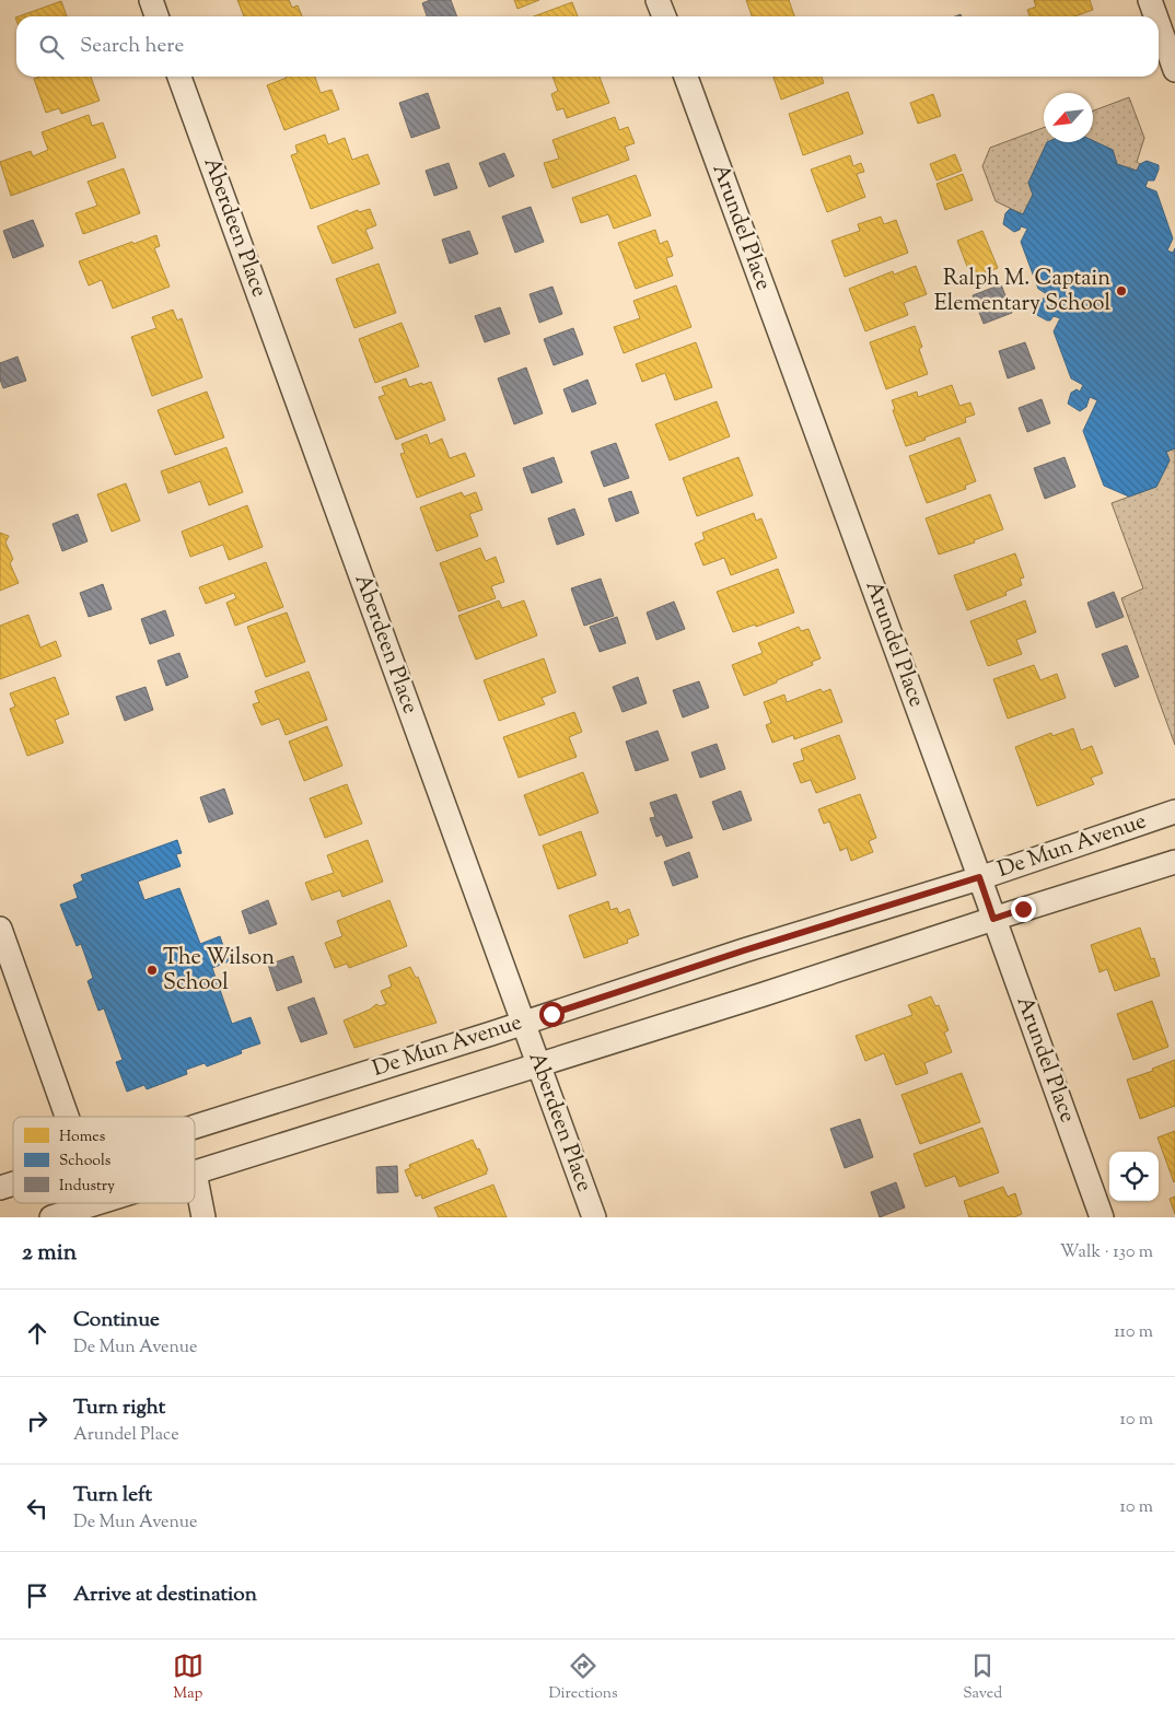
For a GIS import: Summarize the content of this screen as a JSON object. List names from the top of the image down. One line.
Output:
{"streets":{"street":["Aberdeen Place","Arundel Place","De Mun Avenue"]},"crossings":[["Aberdeen Place","De Mun Avenue"],["Arundel Place","De Mun Avenue"]],"places":["Ralph M. Captain Elementary School","The Wilson School"],"legend":["Homes","Schools","Industry"],"north":"bottom left","page":{"search":"Search here","heading":["2 min","Walk · 130 m"],"list":[["Continue","De Mun Avenue","110 m"],["Turn right","Arundel Place","10 m"],["Turn left","De Mun Avenue","10 m"],"Arrive at destination"],"nav":["Map","Directions","Saved"]}}
